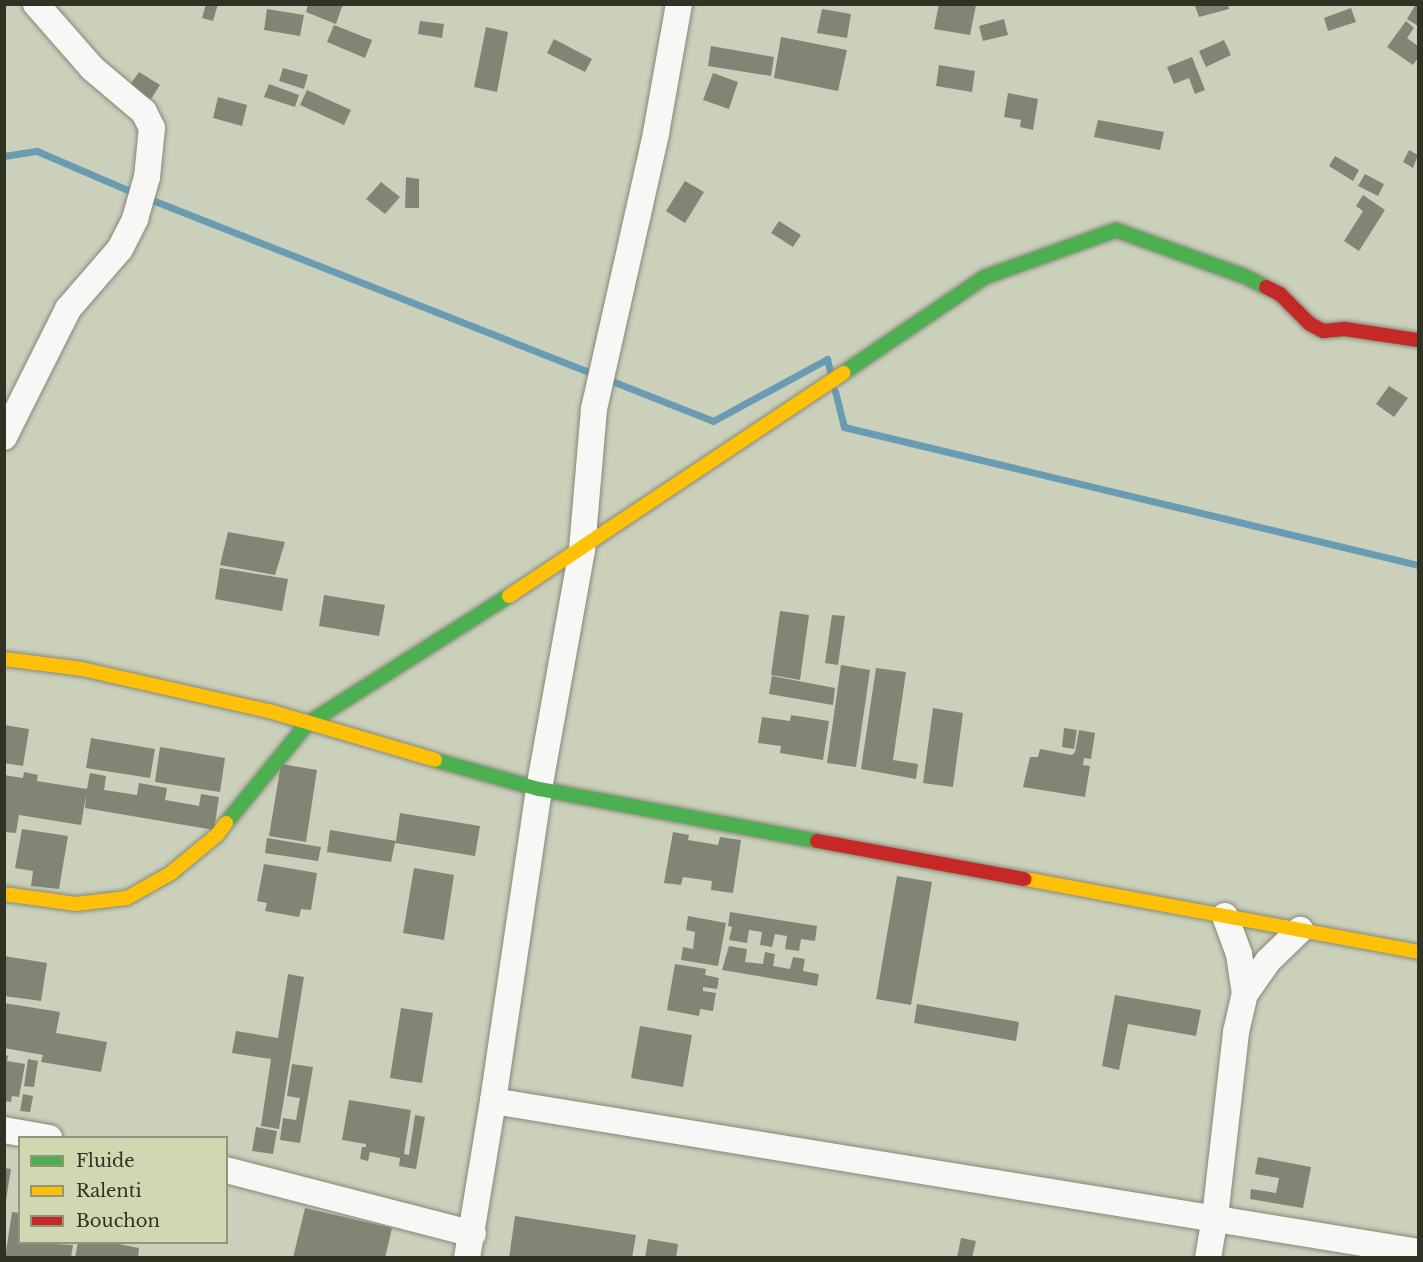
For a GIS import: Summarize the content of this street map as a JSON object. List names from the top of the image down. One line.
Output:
{"legend":["Fluide","Ralenti","Bouchon"]}
